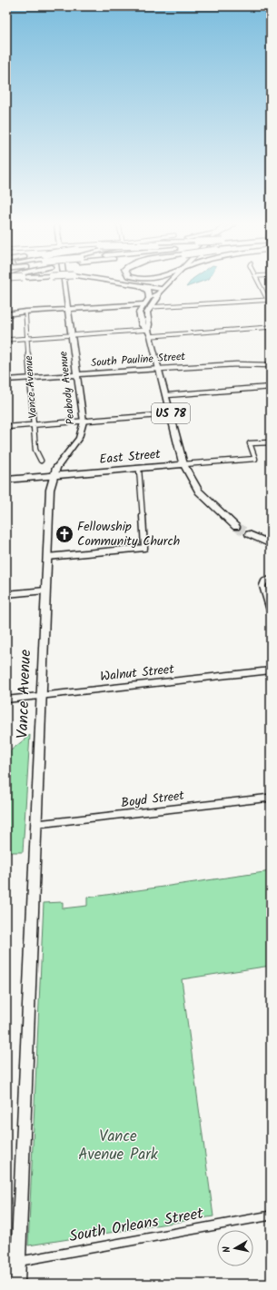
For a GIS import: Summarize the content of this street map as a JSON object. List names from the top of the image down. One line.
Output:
{"streets":{"main road":["US 78","East Street"],"street":["South Pauline Street","Vance Avenue","Peabody Avenue","Walnut Street","Boyd Street","South Orleans Street"]},"crossings":[["South Pauline Street","Vance Avenue"],["South Pauline Street","Peabody Avenue"],["South Pauline Street","US 78"],["Vance Avenue","Peabody Avenue"],["Vance Avenue","East Street"],["Vance Avenue","Walnut Street"],["Vance Avenue","Boyd Street"],["Vance Avenue","South Orleans Street"],["Peabody Avenue","East Street"],["US 78","East Street"]],"parks":["Vance Avenue Park"],"places":{"church":["Fellowship Community Church"]},"north":"left"}
